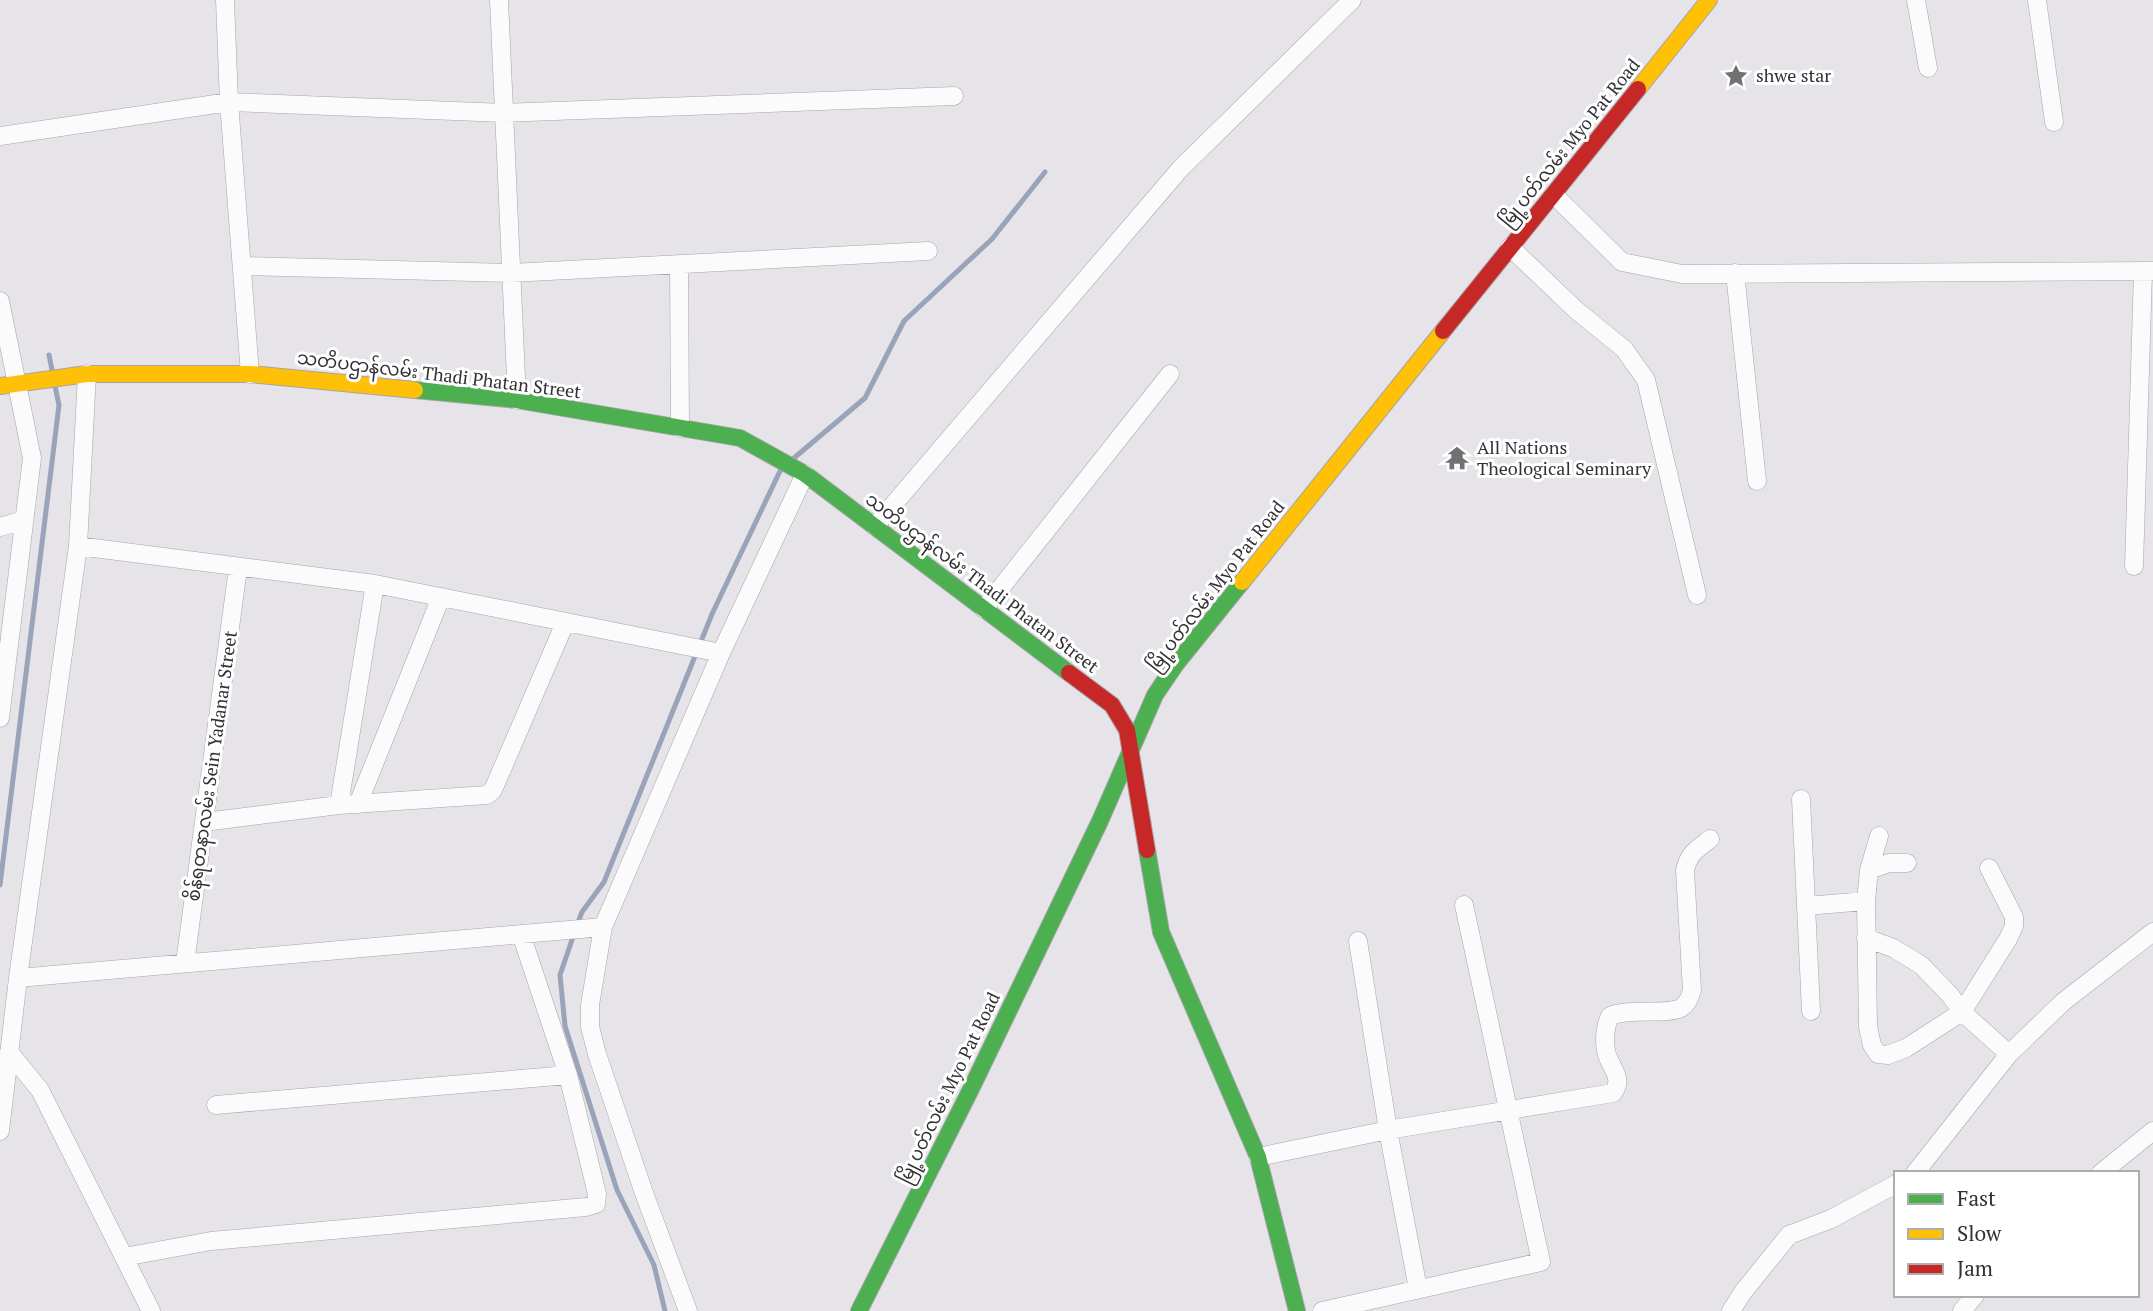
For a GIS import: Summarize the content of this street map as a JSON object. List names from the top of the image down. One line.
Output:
{"streets":{"street":["မြို့ပတ်လမ်း Myo Pat Road","သတိပဌာန်လမ်း Thadi Phatan Street","စိန်ရတနာလမ်း Sein Yadanar Street"]},"crossings":[["မြို့ပတ်လမ်း Myo Pat Road","သတိပဌာန်လမ်း Thadi Phatan Street"]],"places":{"place":["shwe star"],"temple":["All Nations Theological Seminary"]},"legend":["Fast","Slow","Jam"]}
